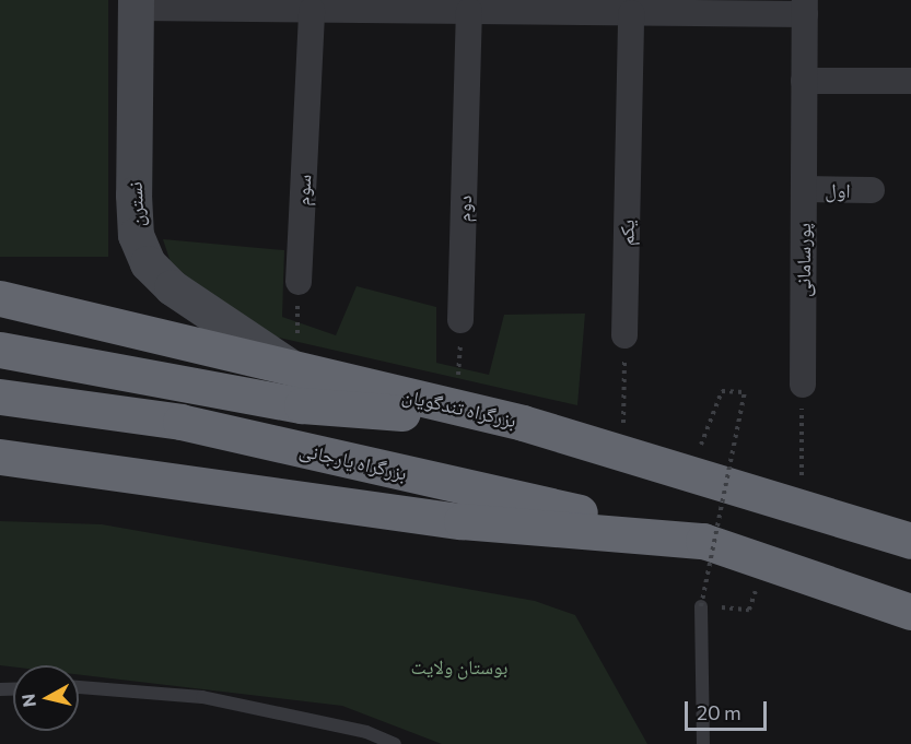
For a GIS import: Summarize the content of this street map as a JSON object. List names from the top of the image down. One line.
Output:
{"streets":{"highway":["بزرگراه تندگویان","بزرگراه یارجانی"],"street":["سوم","اول","نسترن","دوم","یکم","پورسامانی"]},"crossings":[["سوم","پورسامانی"],["اول","پورسامانی"],["نسترن","پورسامانی"],["نسترن","بزرگراه تندگویان"],["دوم","پورسامانی"],["یکم","پورسامانی"]],"parks":["بوستان ولایت"],"scale_bar":"20 m","north":"left"}
